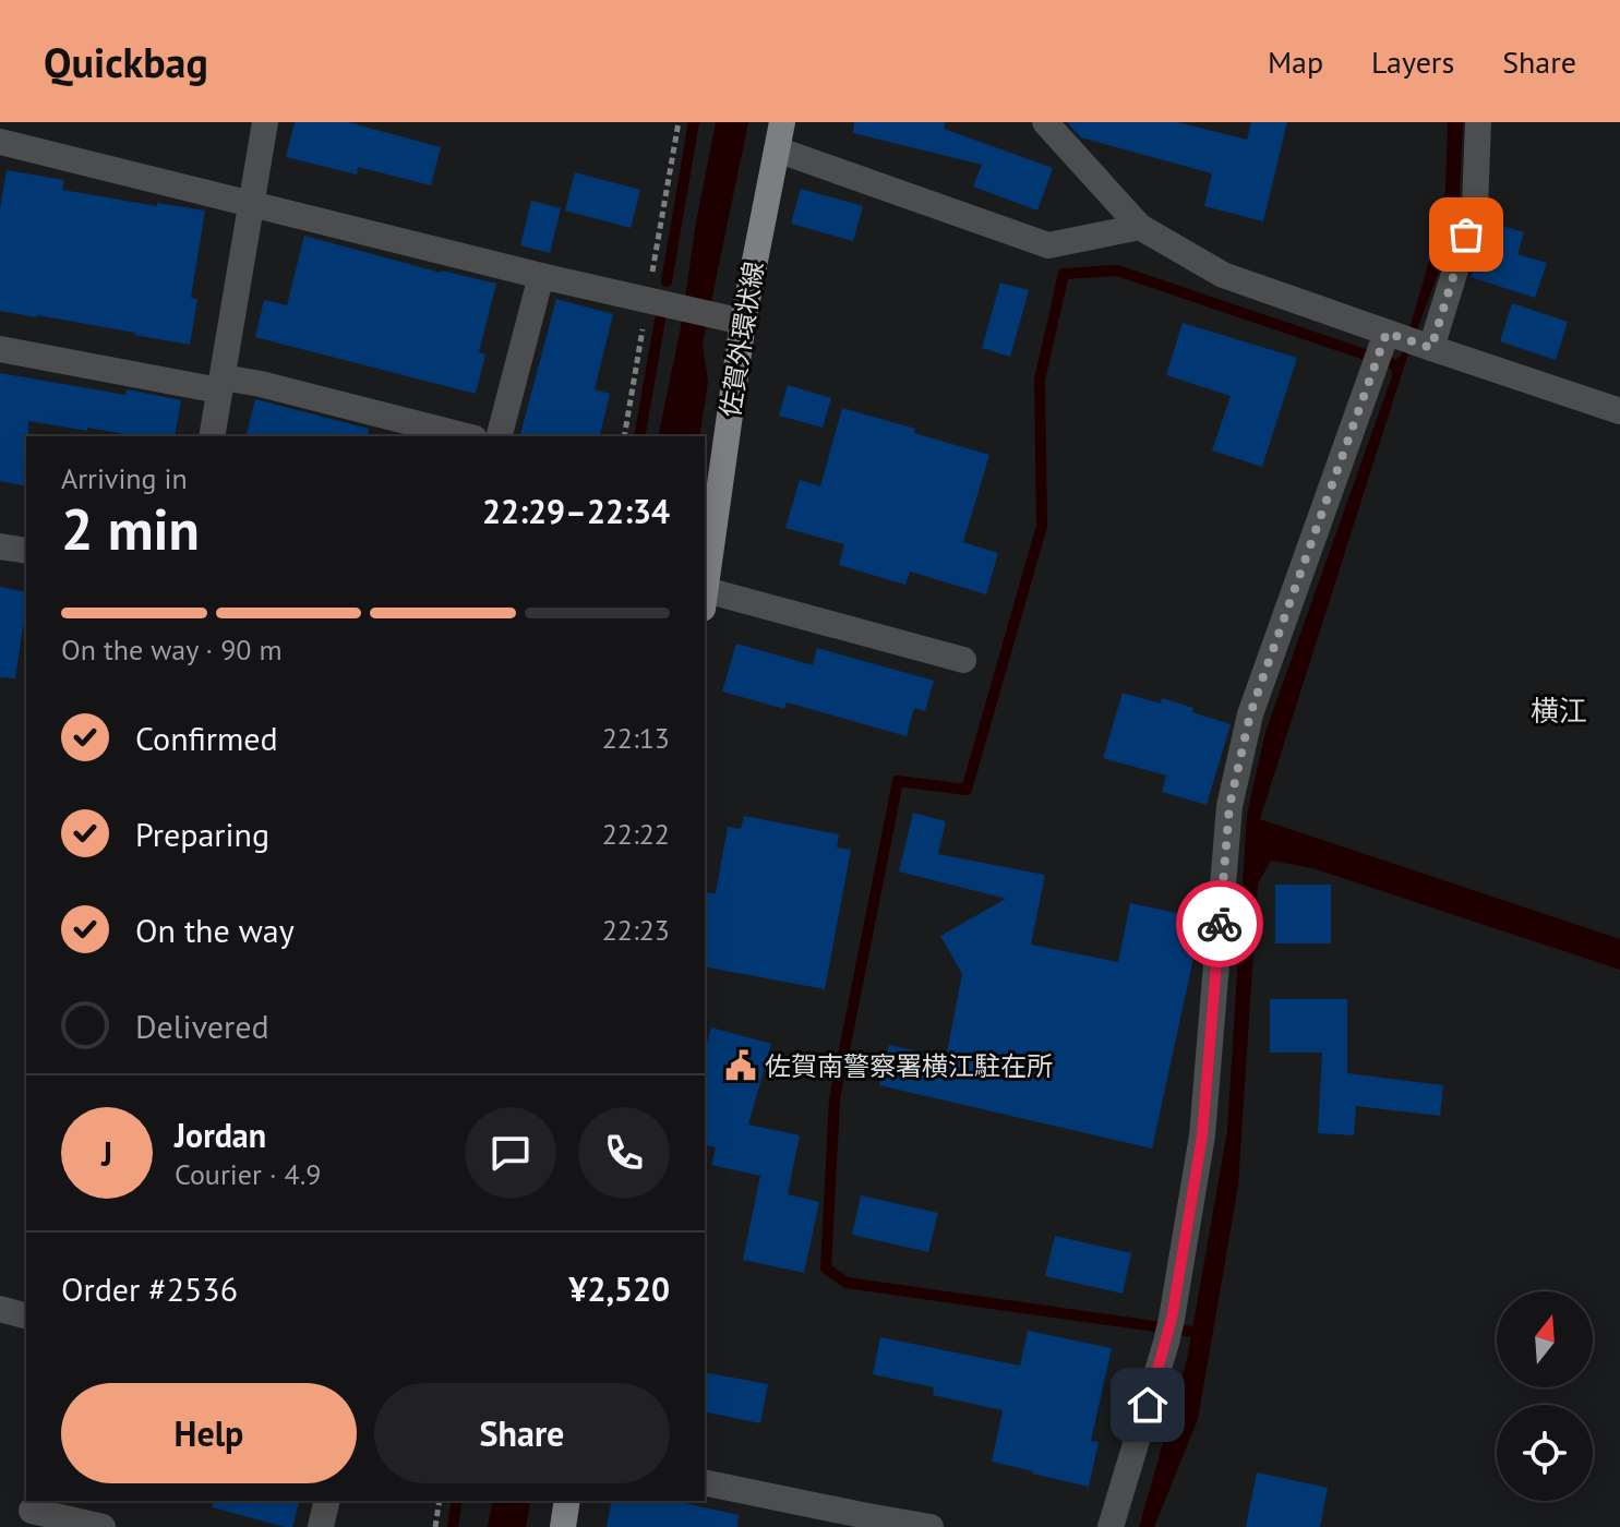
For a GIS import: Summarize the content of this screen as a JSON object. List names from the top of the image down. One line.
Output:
{"streets":{"main road":["佐賀外環状線"]},"districts":["横江"],"places":{"public building":["佐賀南警察署横江駐在所"]},"north":"top","page":{"header":"Quickbag","nav":["Map","Layers","Share"],"heading":["2 min","Arriving in","22:29–22:34"],"panel":["Jordan","Courier · 4.9","Order #2536","¥2,520"],"bar":"On the way · 90 m","list":[["Confirmed","22:13"],["Preparing","22:22"],["On the way","22:23"],"Delivered"],"round":"J","buttons":["Help","Share"]}}
